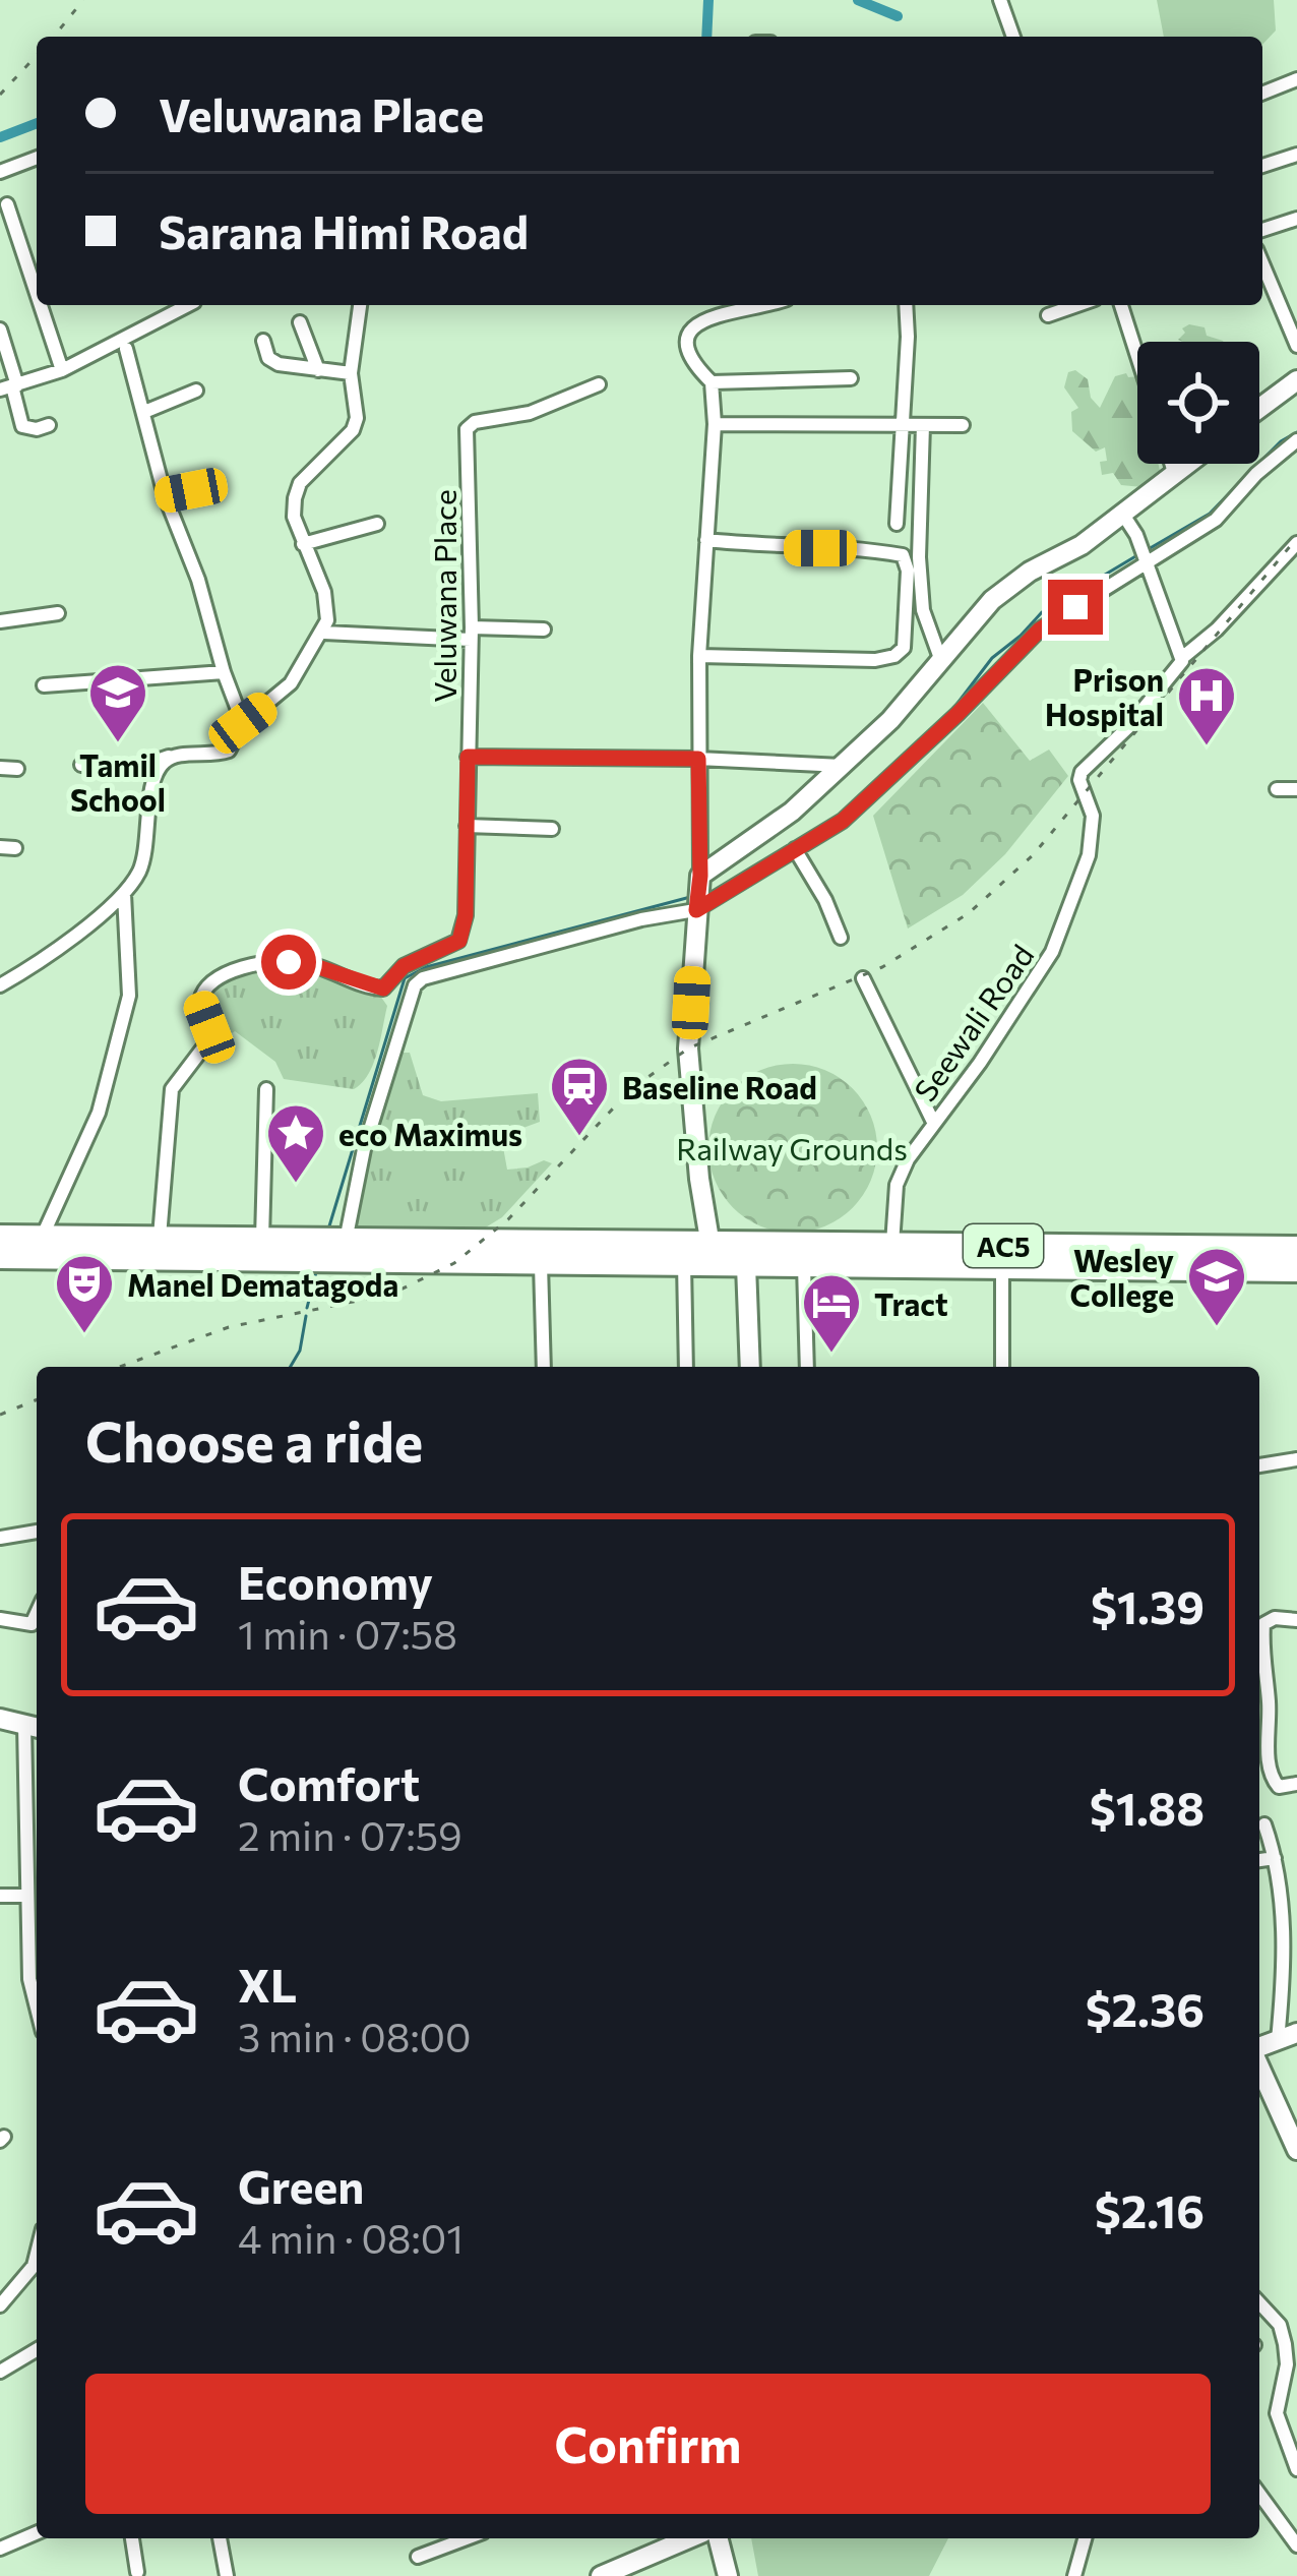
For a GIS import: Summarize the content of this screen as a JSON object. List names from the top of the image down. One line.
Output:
{"streets":{"highway":["AC5"],"street":["Veluwana Place","Seewali Road"]},"crossings":[["Veluwana Place","AC5"],["Seewali Road","AC5"]],"parks":["Railway Grounds"],"places":{"school or university":["Tamil School","Wesley College"],"hospital":["Prison Hospital"],"station":["Baseline Road"],"place":["eco Maximus"],"theatre":["Manel Dematagoda"],"hotel":["Tract"]},"page":{"banner":["Veluwana Place","Sarana Himi Road"],"heading":"Choose a ride","list":[{"name":"Economy","note":"1 min · 07:58","value":"$1.39"},{"name":"Comfort","note":"2 min · 07:59","value":"$1.88"},{"name":"XL","note":"3 min · 08:00","value":"$2.36"},{"name":"Green","note":"4 min · 08:01","value":"$2.16"}],"buttons":"Confirm"}}
